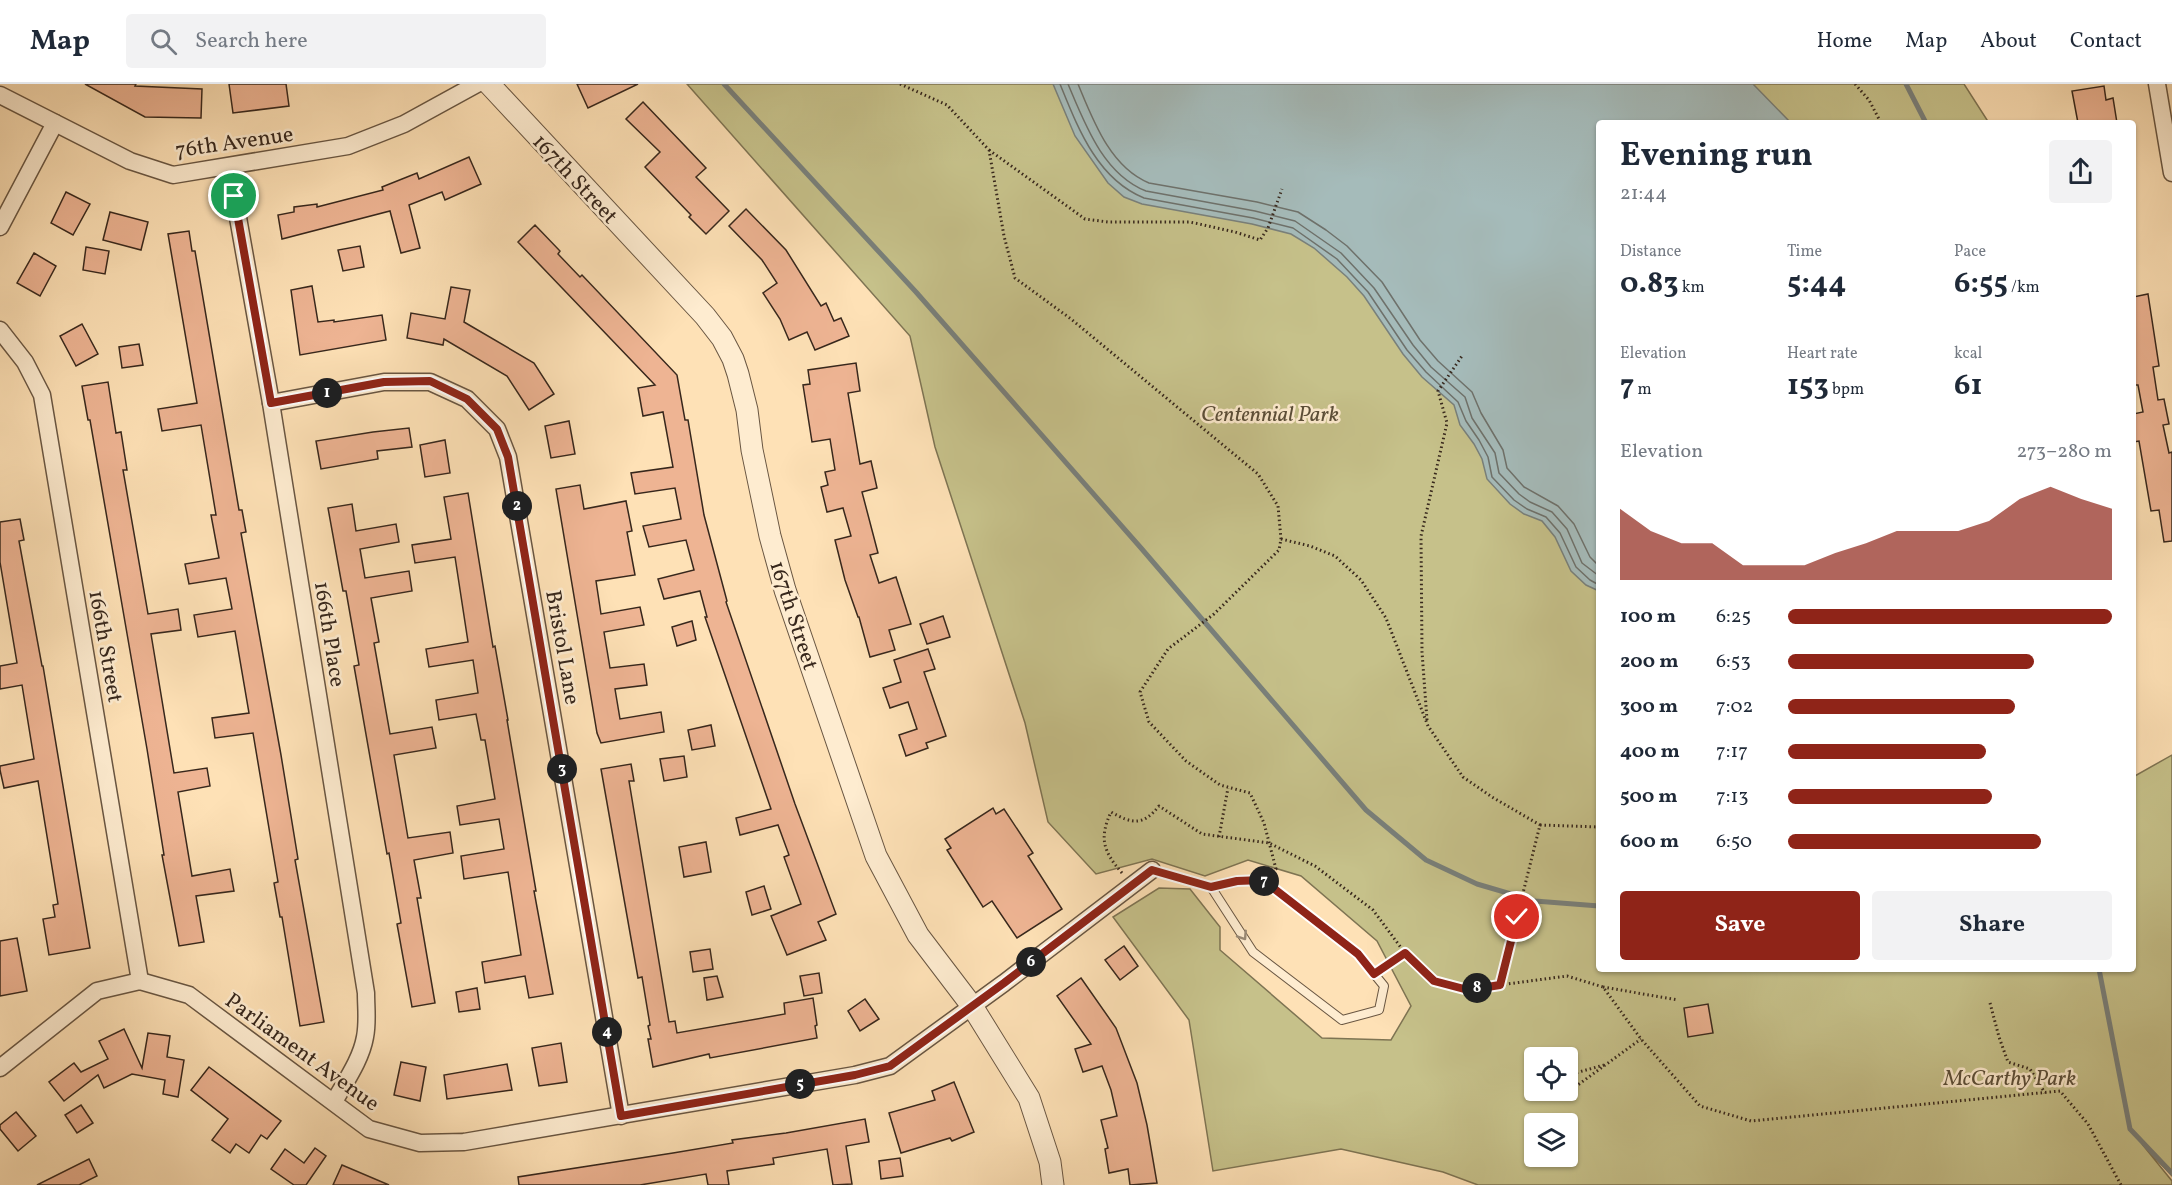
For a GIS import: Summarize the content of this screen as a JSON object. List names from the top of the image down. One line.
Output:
{"streets":{"street":["76th Avenue","167th Street","166th Place","166th Street","Bristol Lane","Parliament Avenue"]},"crossings":[["76th Avenue","166th Place"],["167th Street","Parliament Avenue"],["166th Place","Bristol Lane"],["166th Place","Parliament Avenue"],["166th Street","Parliament Avenue"],["Bristol Lane","Parliament Avenue"]],"parks":["Centennial Park","McCarthy Park"],"page":{"header":"Map","search":"Search here","nav":["Home","Map","About","Contact"],"heading":["Evening run","21:44"],"stats":[["Distance","0.83 km"],["Time","5:44"],["Pace","6:55 /km"],["Elevation","7 m"],["Heart rate","153 bpm"],["kcal","61"]],"pins":["1","2","3","7","6","8","4","5"],"chart":["Elevation","273–280 m"],"list":[{"name":"100 m","note":"6:25"},{"name":"200 m","note":"6:53"},{"name":"300 m","note":"7:02"},{"name":"400 m","note":"7:17"},{"name":"500 m","note":"7:13"},{"name":"600 m","note":"6:50"}],"buttons":["Save","Share"]}}
